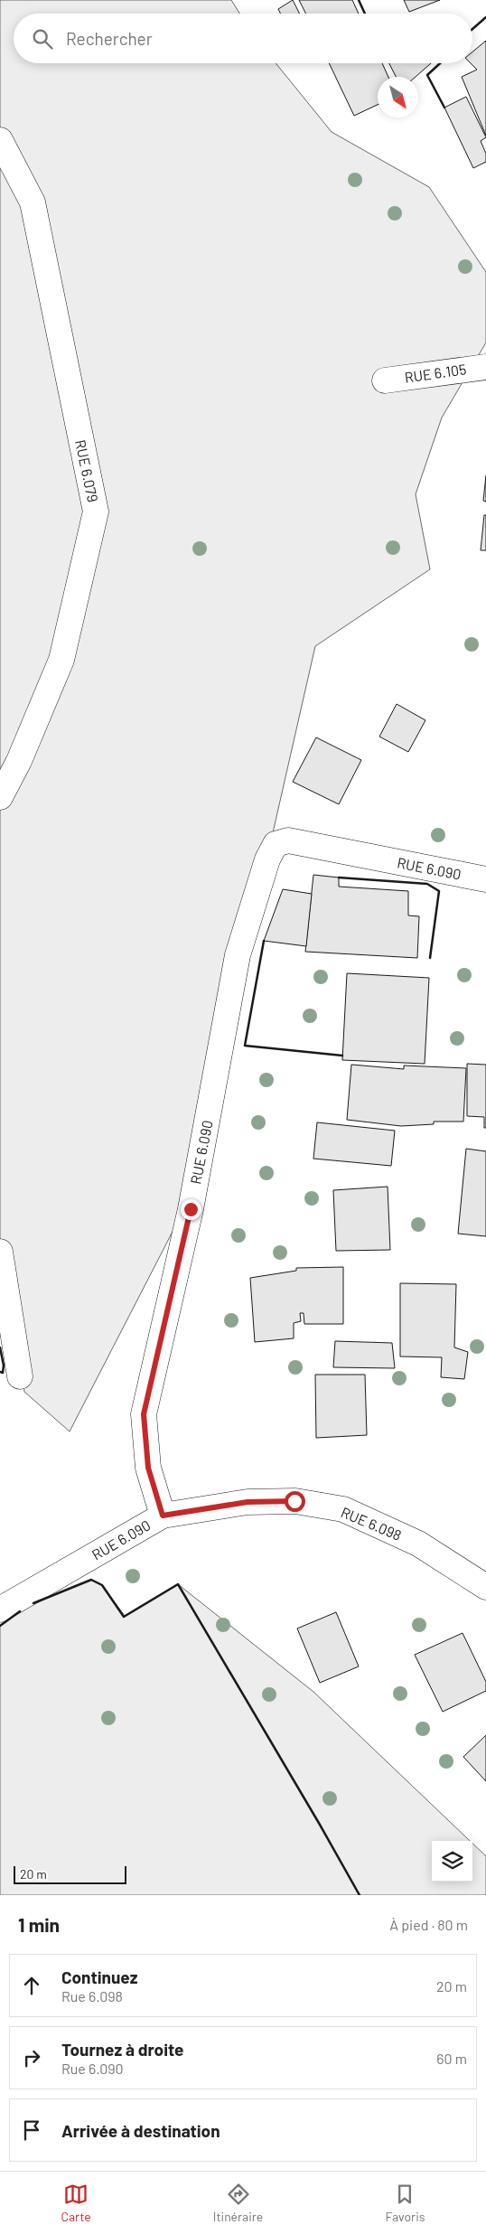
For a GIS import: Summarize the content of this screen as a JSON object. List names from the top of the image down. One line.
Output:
{"streets":{"street":["RUE 6.105","RUE 6.079","RUE 6.090","RUE 6.098"]},"crossings":[["RUE 6.090","RUE 6.098"]],"scale_bar":"20 m","north":"bottom right","page":{"search":"Rechercher","scale":"20 m","heading":["1 min","À pied · 80 m"],"list":[["Continuez","Rue 6.098","20 m"],["Tournez à droite","Rue 6.090","60 m"],"Arrivée à destination"],"nav":["Carte","Itinéraire","Favoris"]}}
